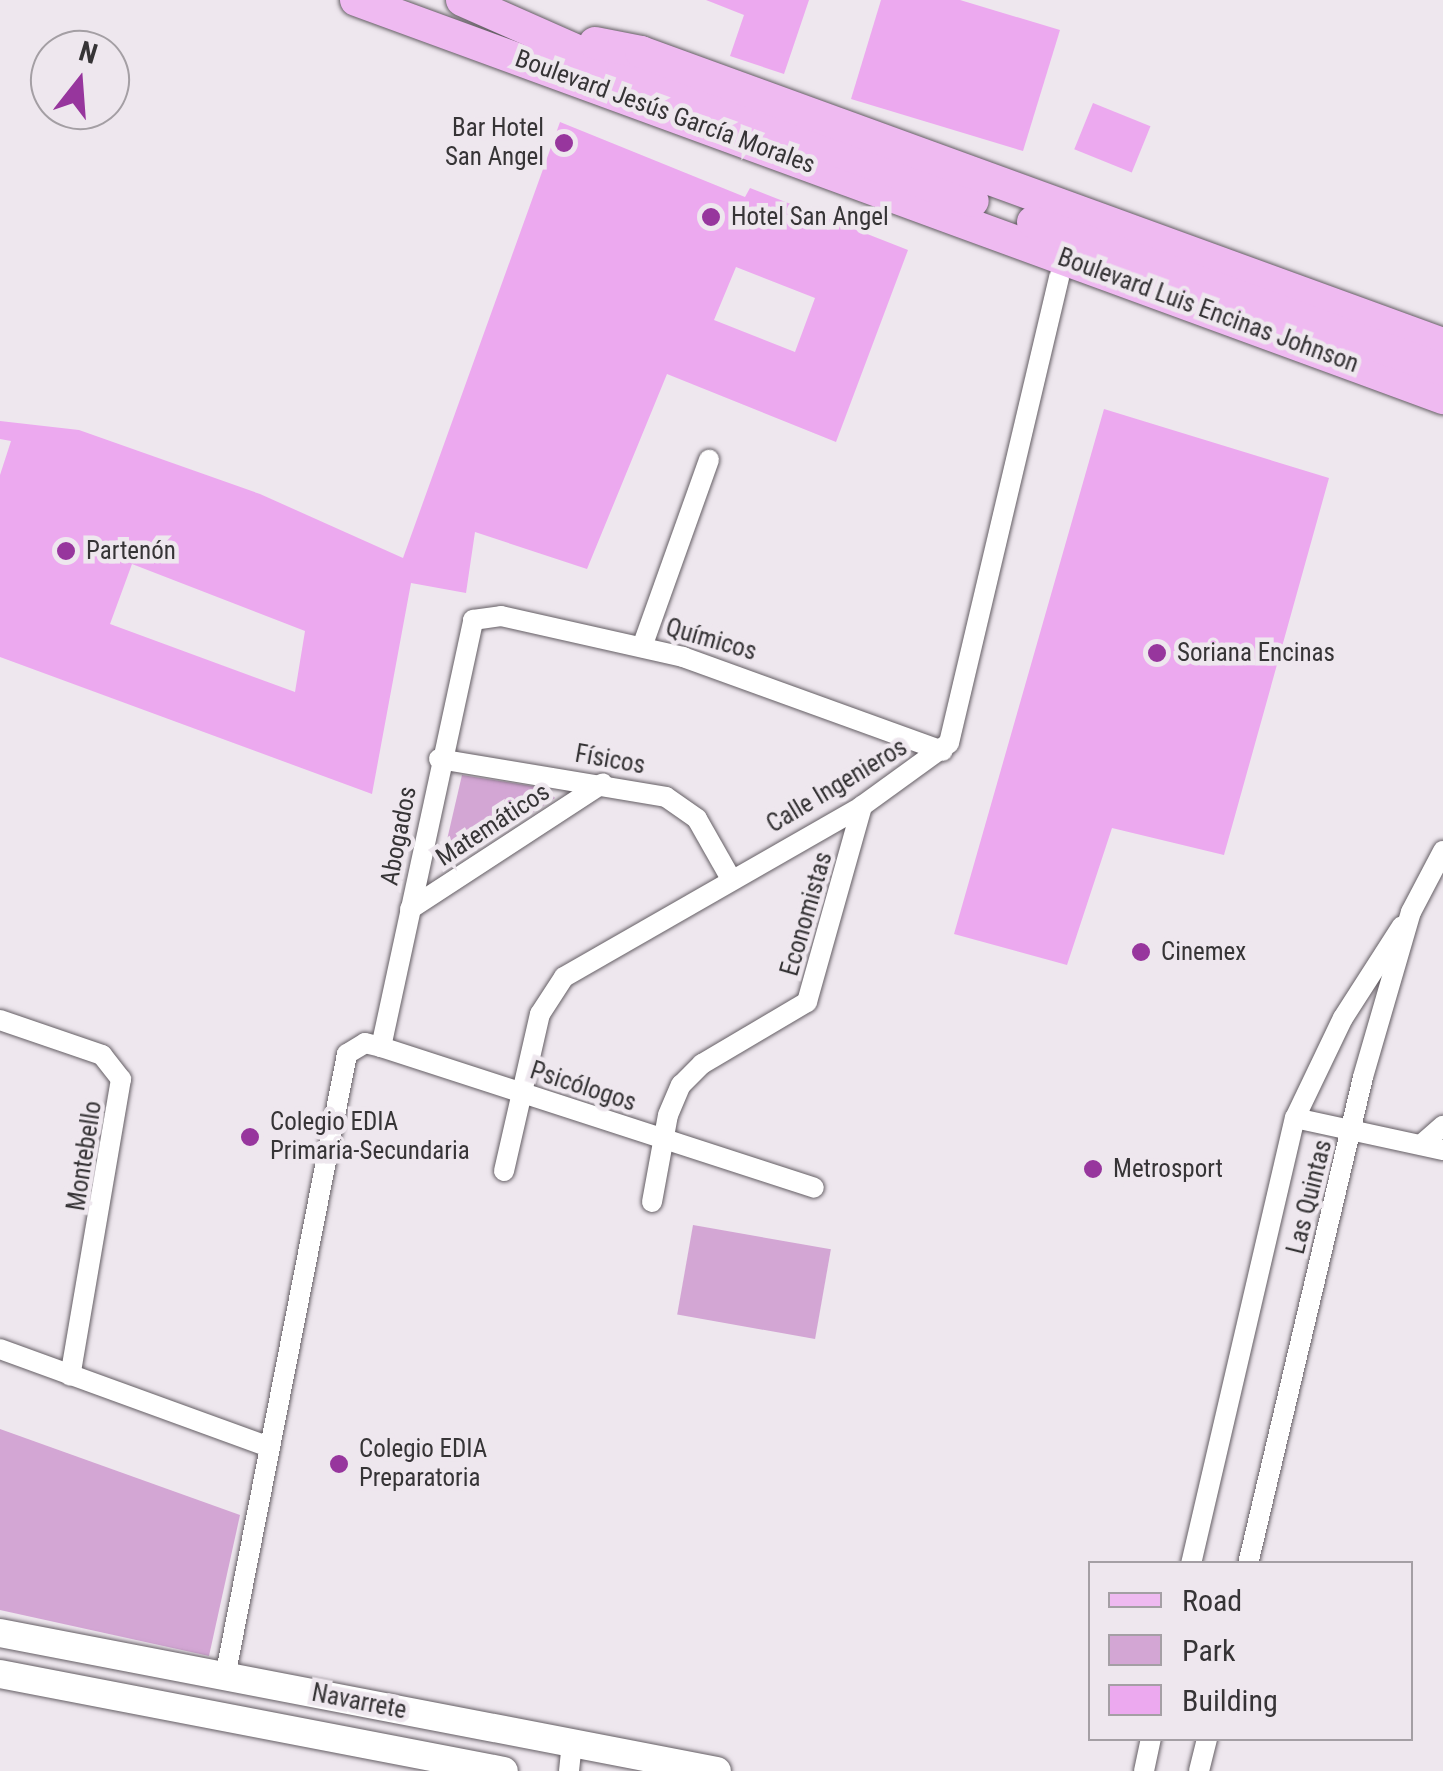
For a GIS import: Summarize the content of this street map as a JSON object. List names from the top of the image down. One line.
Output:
{"streets":{"main road":["Boulevard Jesús García Morales","Boulevard Luis Encinas Johnson","Navarrete"],"street":["Químicos","Físicos","Calle Ingenieros","Matemáticos","Abogados","Economistas","Psicólogos","Montebello","Las Quintas"]},"crossings":[["Boulevard Jesús García Morales","Boulevard Luis Encinas Johnson"],["Químicos","Calle Ingenieros"],["Químicos","Abogados"],["Físicos","Calle Ingenieros"],["Físicos","Matemáticos"],["Físicos","Abogados"],["Calle Ingenieros","Economistas"],["Calle Ingenieros","Psicólogos"],["Matemáticos","Abogados"],["Abogados","Psicólogos"],["Economistas","Psicólogos"]],"places":["Bar Hotel San Angel","Hotel San Angel","Partenón","Soriana Encinas","Cinemex","Colegio EDIA Primaria-Secundaria","Metrosport","Colegio EDIA Preparatoria"],"legend":["Road","Park","Building"],"north":"top"}
